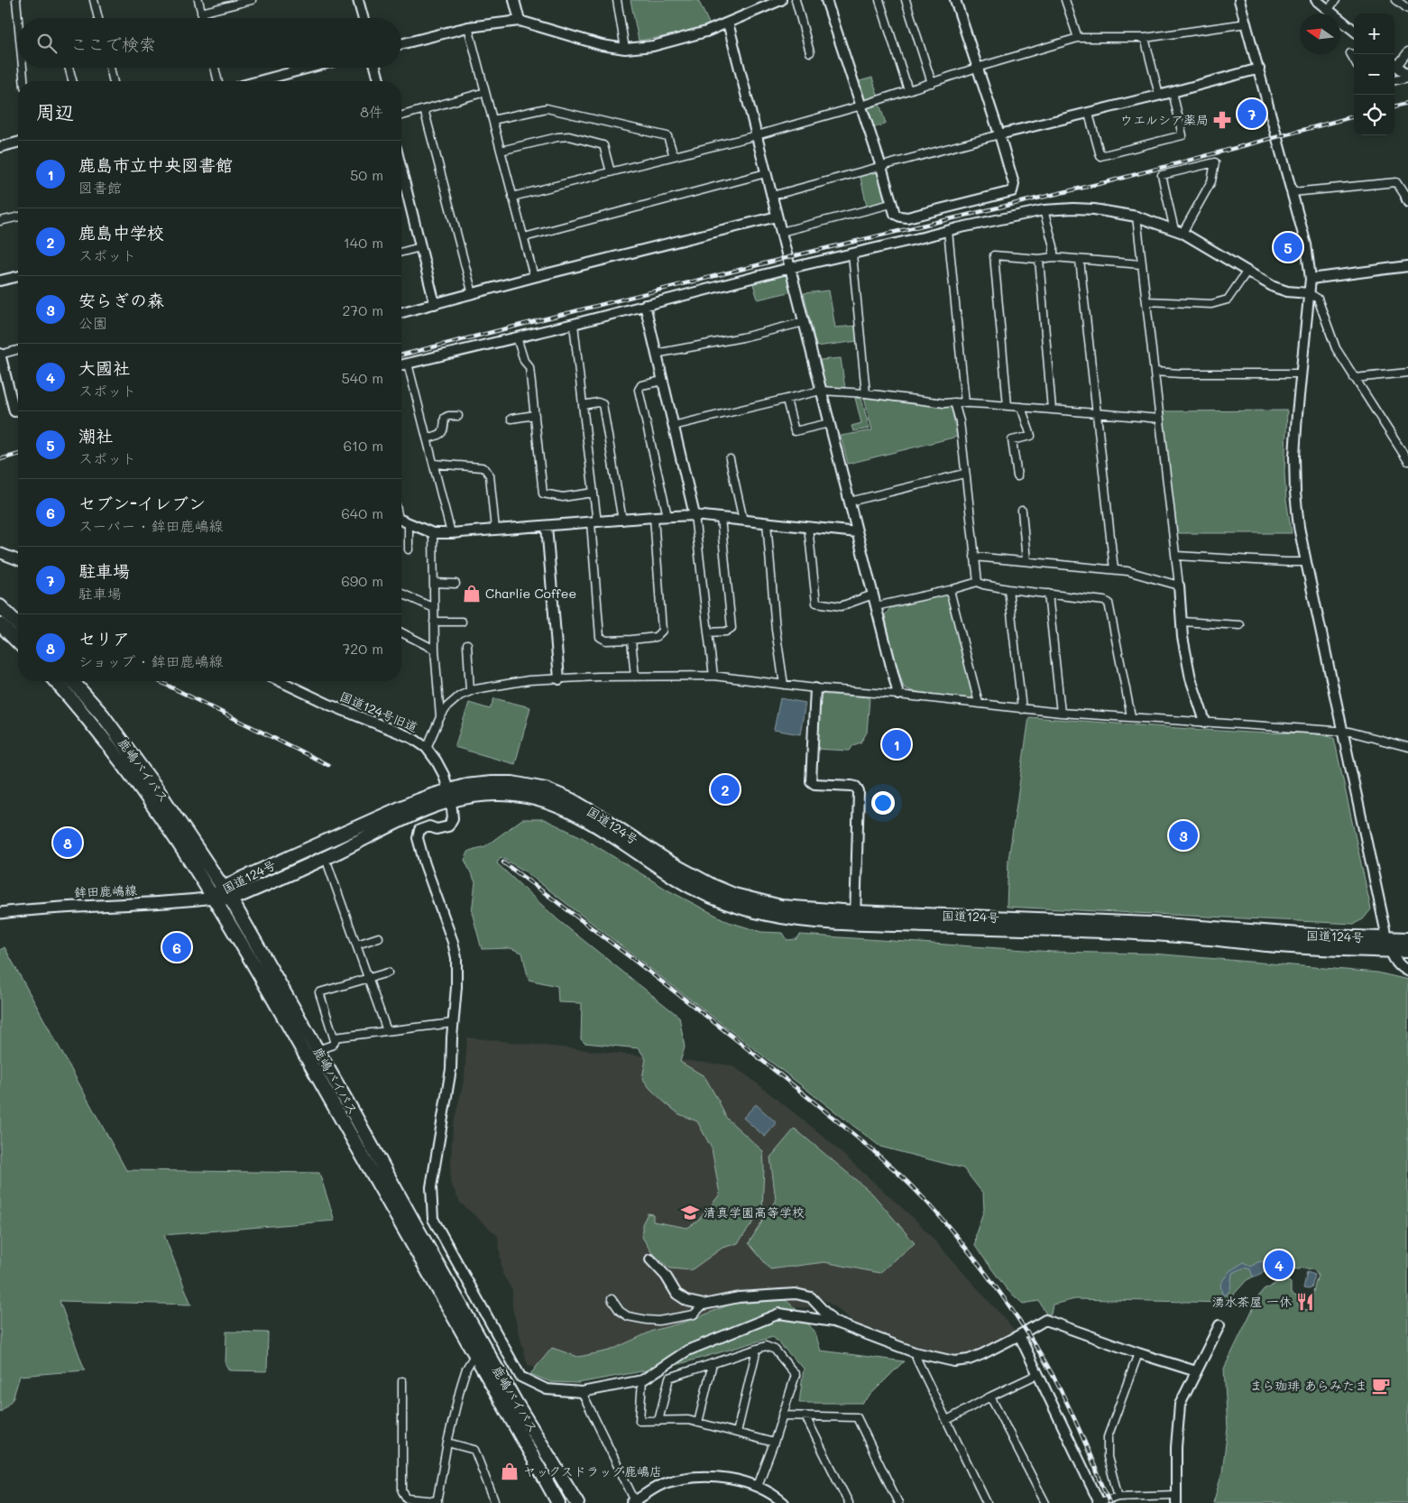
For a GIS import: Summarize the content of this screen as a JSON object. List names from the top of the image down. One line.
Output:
{"streets":{"highway":["鹿嶋バイパス","国道124号"],"main road":["鉾田鹿嶋線"],"street":["国道124号旧道"]},"crossings":[["国道124号旧道","国道124号"],["鹿嶋バイパス","国道124号"],["鹿嶋バイパス","鉾田鹿嶋線"],["国道124号","鉾田鹿嶋線"]],"places":{"pharmacy":["ウエルシア薬局"],"shop":["Charlie Coffee","ヤックスドラッグ鹿嶋店"],"school or university":["清真学園高等学校"],"restaurant":["湧水茶屋 一休"],"cafe":["まら珈琲 あらみたま"]},"north":"left","page":{"map_buttons":["+","−"],"search":"ここで検索","heading":["周辺","8件"],"pins":["7","5","1","2","3","8","6","4"],"list":[{"mark":"1","name":"鹿島市立中央図書館","note":"図書館","value":"50 m"},{"mark":"2","name":"鹿島中学校","note":"スポット","value":"140 m"},{"mark":"3","name":"安らぎの森","note":"公園","value":"270 m"},{"mark":"4","name":"大國社","note":"スポット","value":"540 m"},{"mark":"5","name":"潮社","note":"スポット","value":"610 m"},{"mark":"6","name":"セブン-イレブン","note":"スーパー · 鉾田鹿嶋線","value":"640 m"},{"mark":"7","name":"駐車場","note":"駐車場","value":"690 m"},{"mark":"8","name":"セリア","note":"ショップ · 鉾田鹿嶋線","value":"720 m"}]}}
